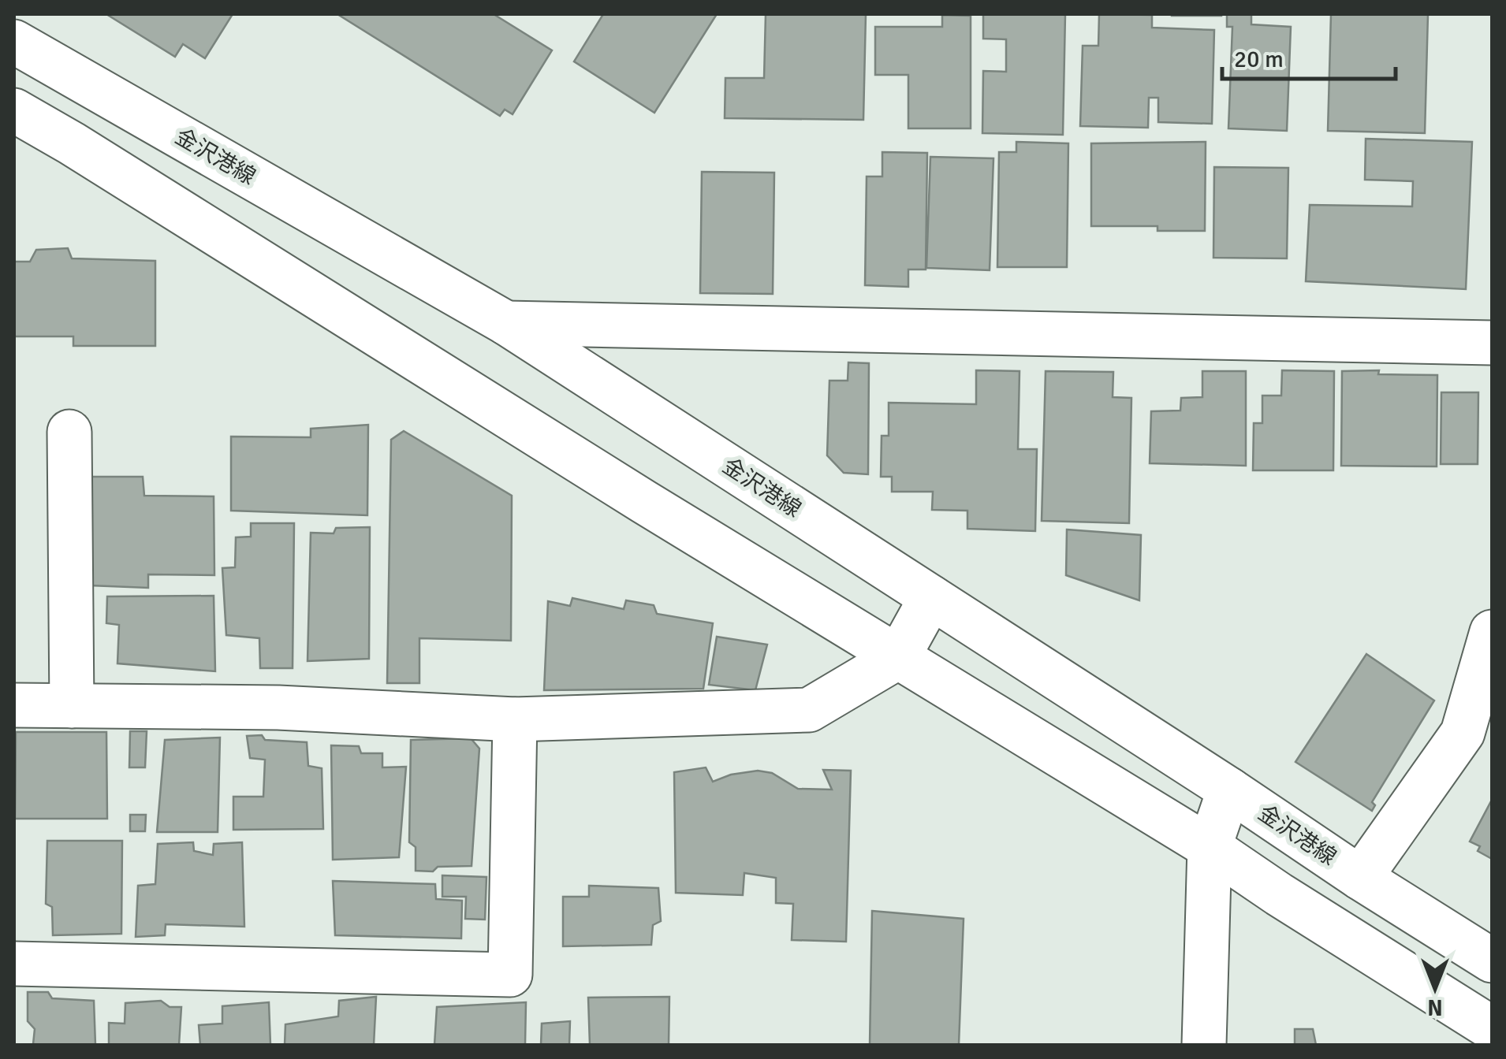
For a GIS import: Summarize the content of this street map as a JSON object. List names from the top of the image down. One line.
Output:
{"streets":{"street":["金沢港線"]},"scale_bar":"20 m","north":"bottom"}
